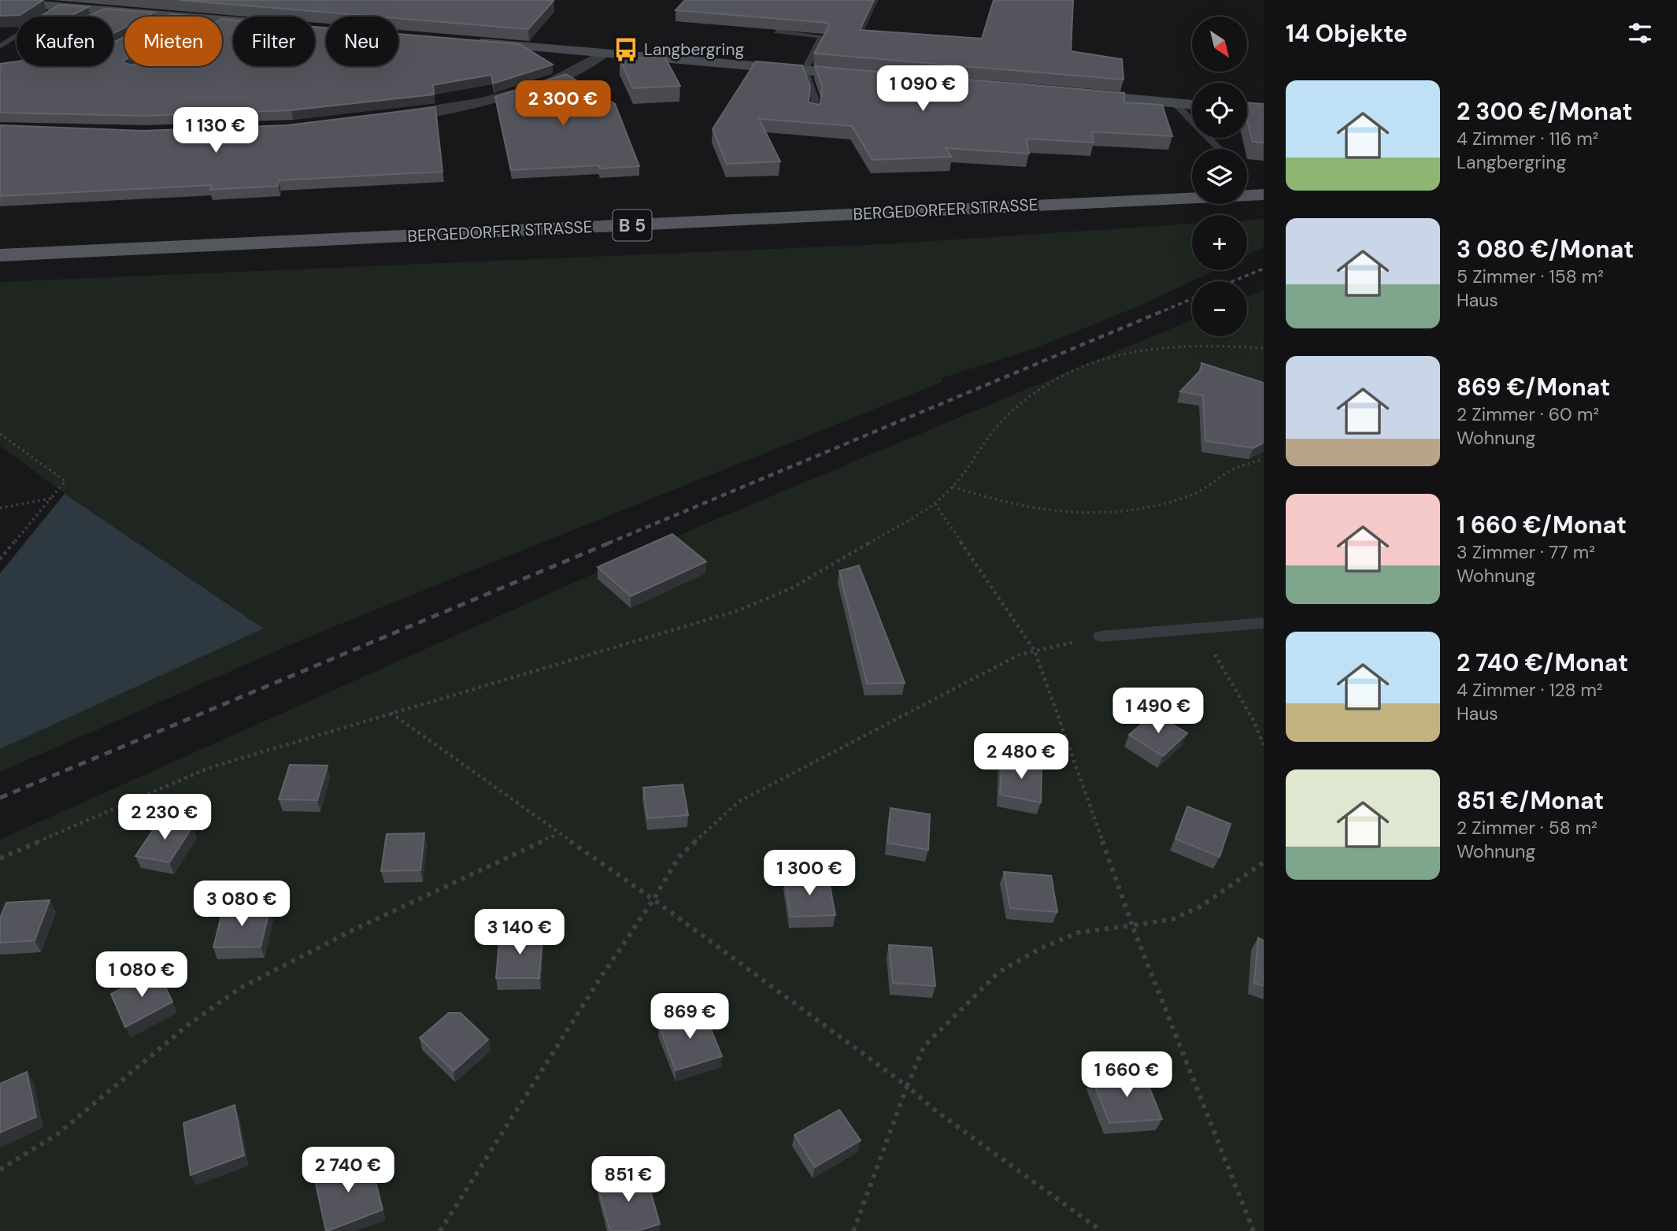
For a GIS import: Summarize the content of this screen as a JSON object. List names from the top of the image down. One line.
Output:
{"streets":{"main road":["BERGEDORFER STRASSE","B 5"]},"places":{"bus stop":["Langbergring"]},"north":"bottom right","page":{"heading":"14 Objekte","map_buttons":["+","−"],"chip":["Kaufen","Mieten","Filter","Neu"],"price":["1 090 €","2 300 €","1 130 €","1 490 €","2 480 €","2 230 €","1 300 €","3 080 €","3 140 €","1 080 €","869 €","1 660 €","2 740 €","851 €"],"list":[{"name":"2 300 €/Monat","note":"4 Zimmer · 116 m² · Langbergring"},{"name":"3 080 €/Monat","note":"5 Zimmer · 158 m² · Haus"},{"name":"869 €/Monat","note":"2 Zimmer · 60 m² · Wohnung"},{"name":"1 660 €/Monat","note":"3 Zimmer · 77 m² · Wohnung"},{"name":"2 740 €/Monat","note":"4 Zimmer · 128 m² · Haus"},{"name":"851 €/Monat","note":"2 Zimmer · 58 m² · Wohnung"}]}}
